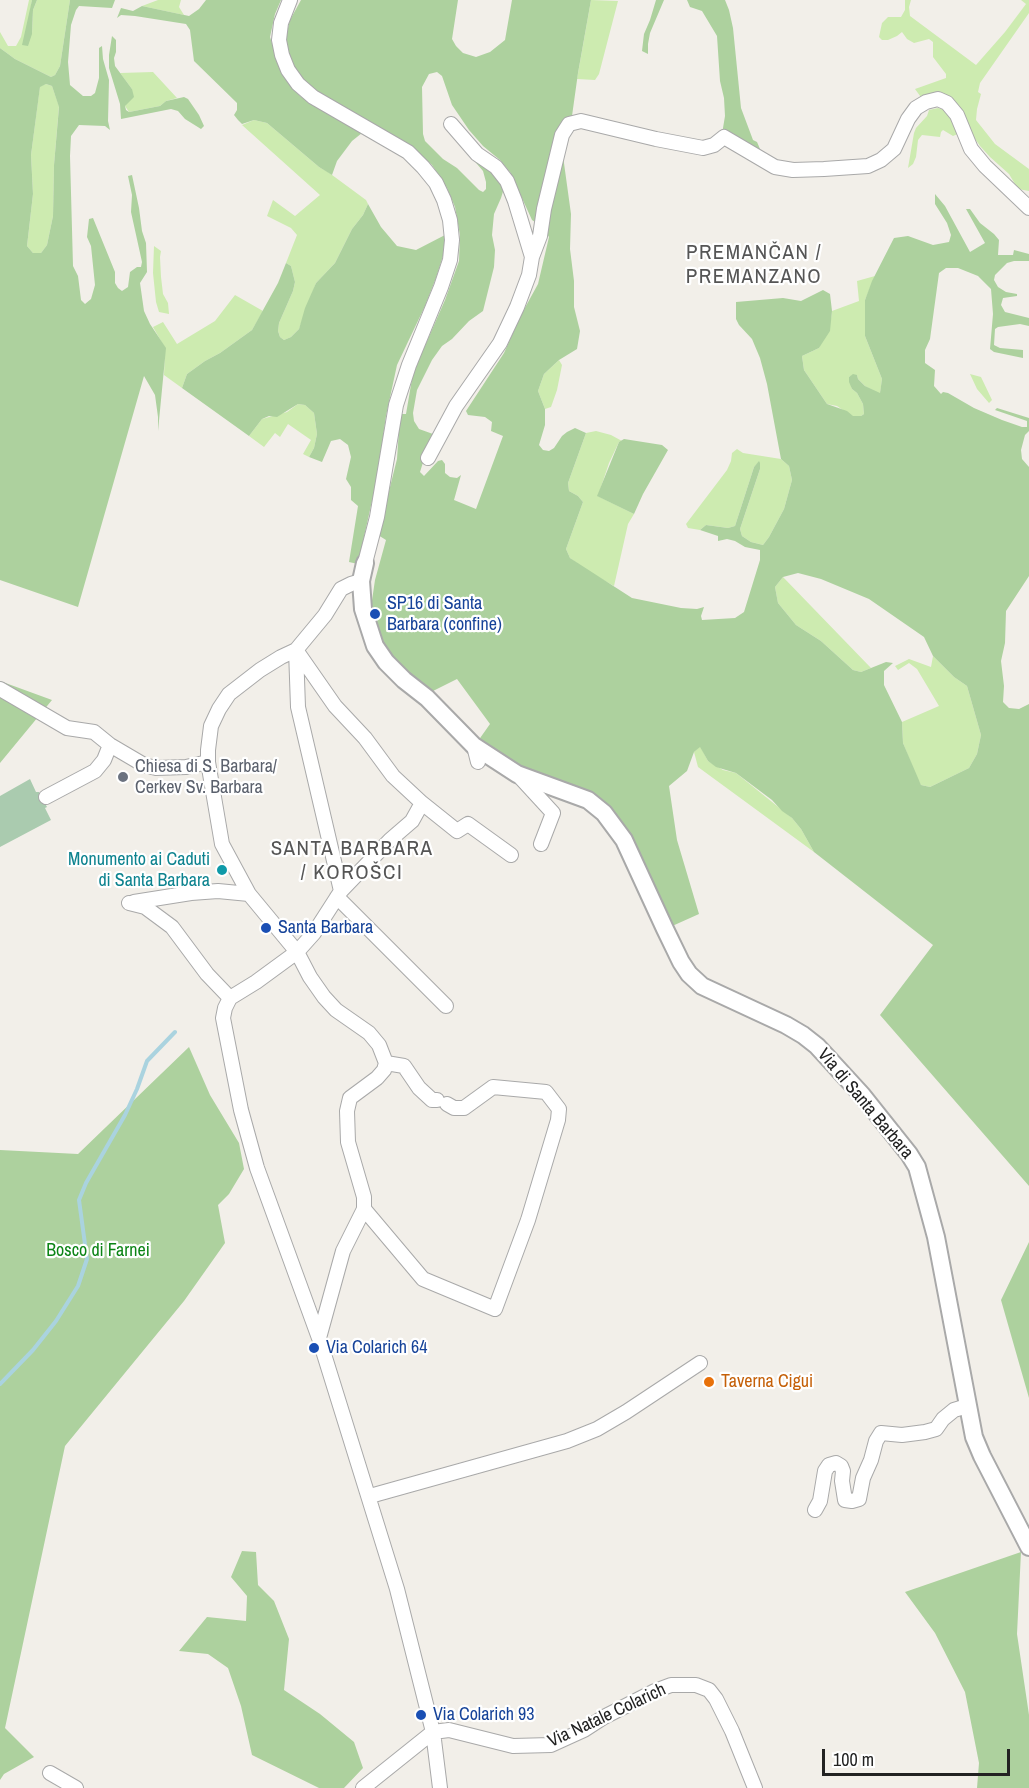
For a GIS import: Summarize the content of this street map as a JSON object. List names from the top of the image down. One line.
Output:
{"streets":{"street":["Via di Santa Barbara","Via Natale Colarich"]},"districts":["PREMANČAN / PREMANZANO","SANTA BARBARA / KOROŠCI"],"parks":["Bosco di Farnei"],"places":["SP16 di Santa Barbara (confine)","Chiesa di S. Barbara/ Cerkev Sv. Barbara","Monumento ai Caduti di Santa Barbara","Santa Barbara","Via Colarich 64","Taverna Cigui","Via Colarich 93"],"scale_bar":"100 m"}
